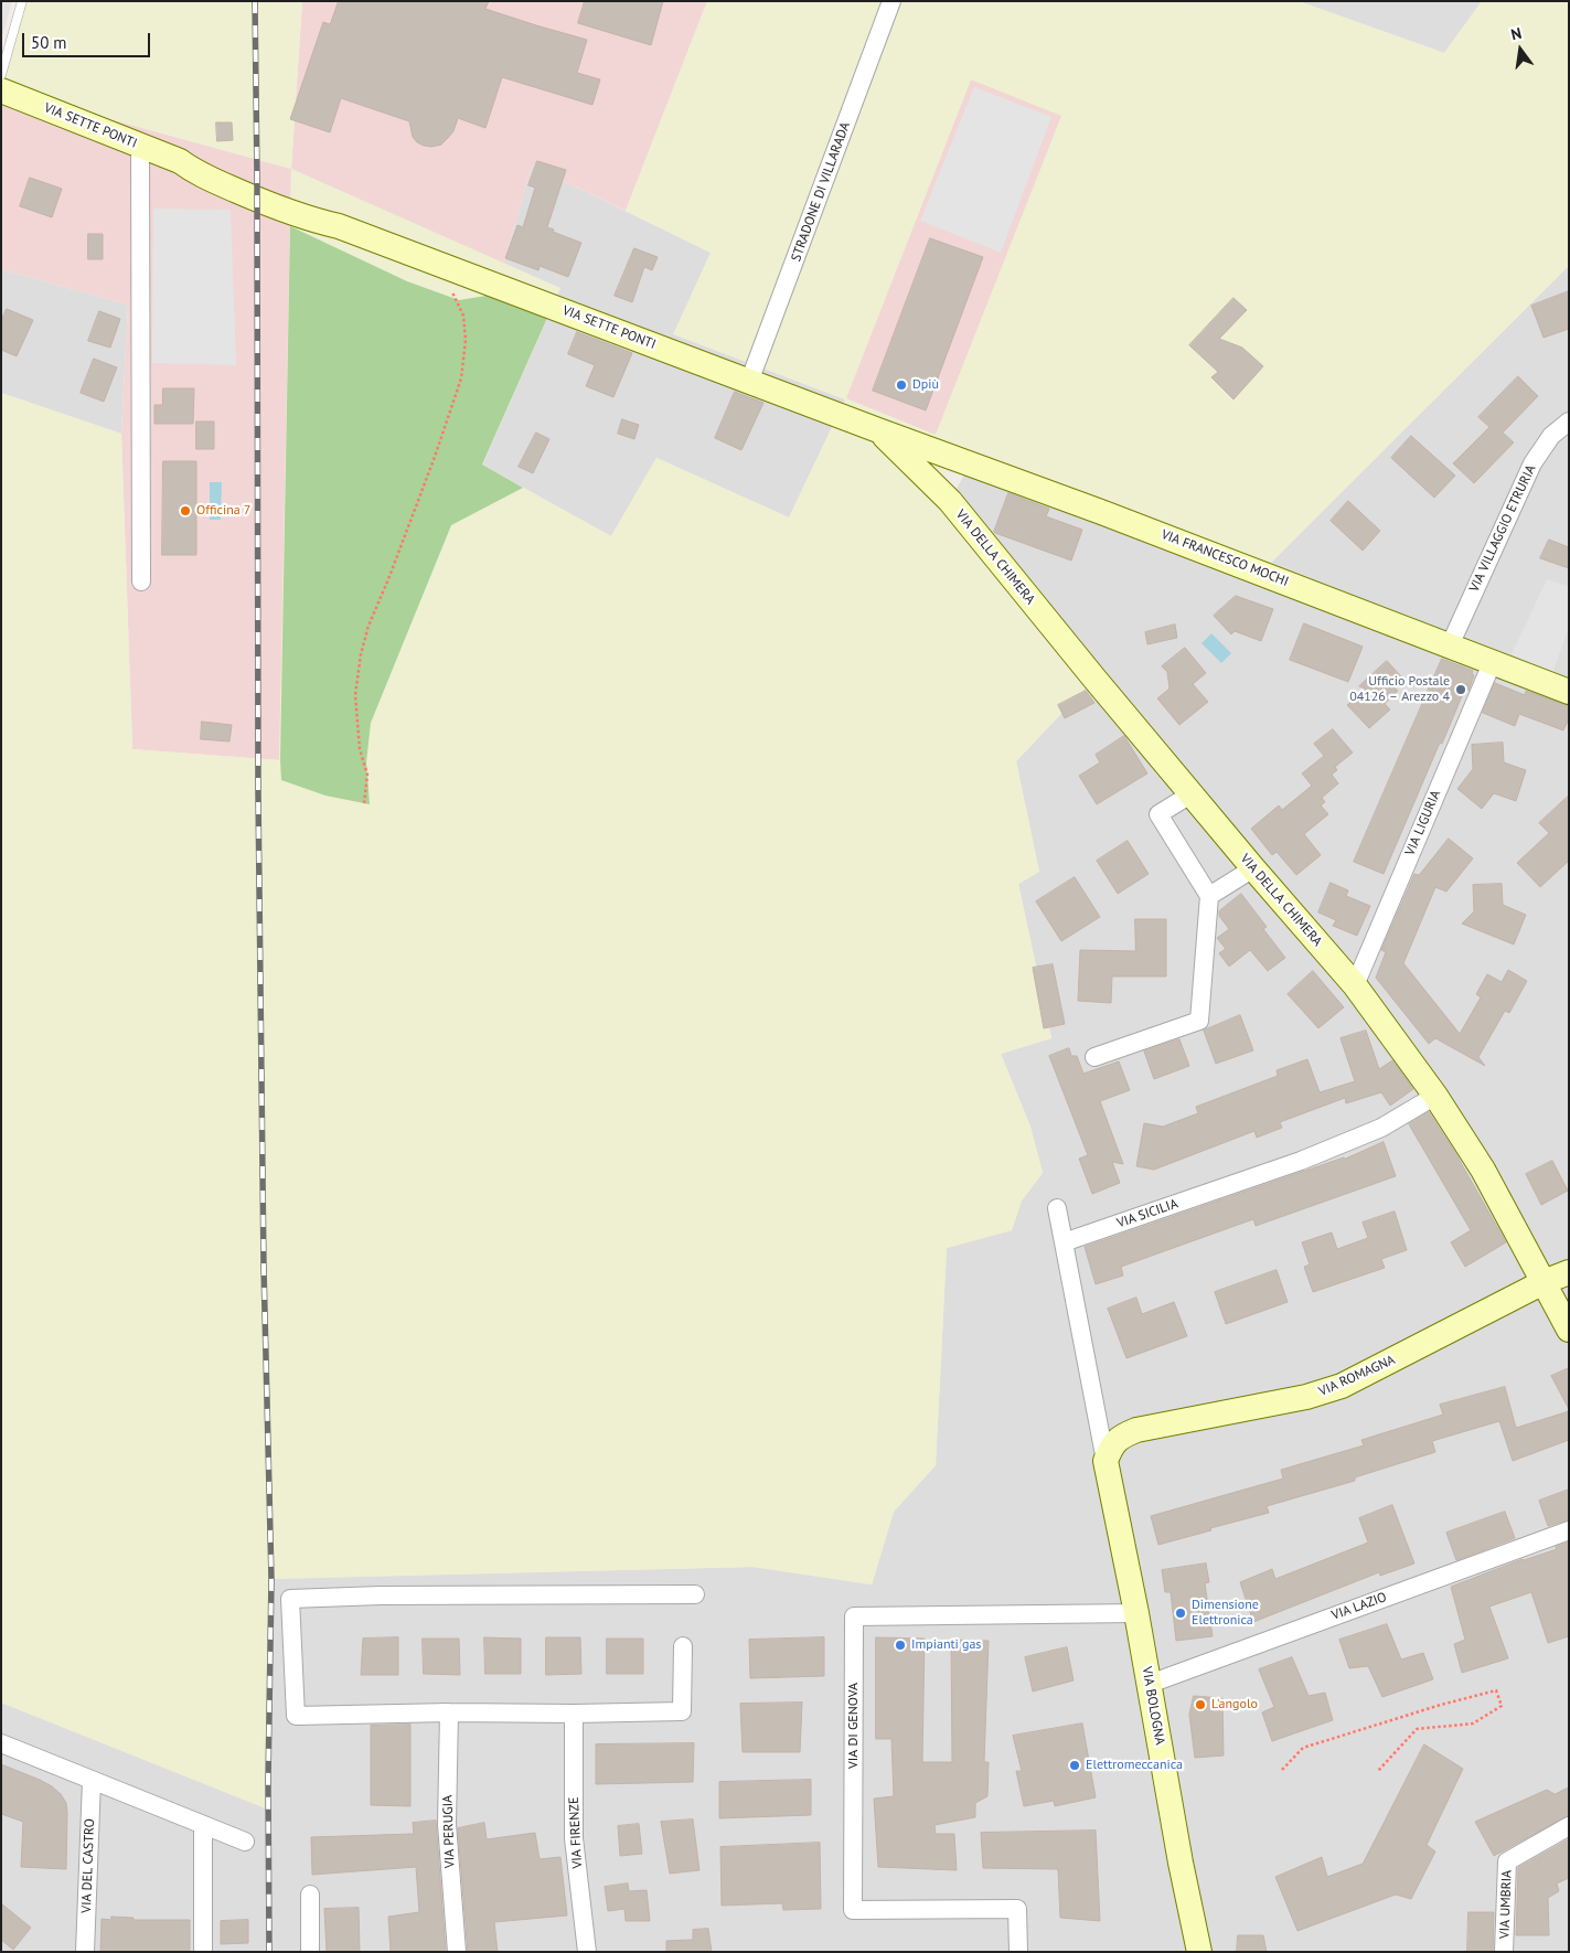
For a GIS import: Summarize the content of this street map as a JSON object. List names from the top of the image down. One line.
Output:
{"streets":{"main road":["VIA SETTE PONTI","VIA DELLA CHIMERA","VIA FRANCESCO MOCHI","VIA ROMAGNA","VIA BOLOGNA"],"street":["STRADONE DI VILLARADA","VIA VILLAGGIO ETRURIA","VIA LIGURIA","VIA SICILIA","VIA LAZIO","VIA DI GENOVA","VIA PERUGIA","VIA FIRENZE","VIA DEL CASTRO","VIA UMBRIA"]},"crossings":[["VIA SETTE PONTI","STRADONE DI VILLARADA"],["VIA SETTE PONTI","VIA DELLA CHIMERA"],["VIA SETTE PONTI","VIA FRANCESCO MOCHI"],["VIA VILLAGGIO ETRURIA","VIA FRANCESCO MOCHI"],["VIA DELLA CHIMERA","VIA FRANCESCO MOCHI"],["VIA DELLA CHIMERA","VIA LIGURIA"],["VIA DELLA CHIMERA","VIA SICILIA"],["VIA DELLA CHIMERA","VIA ROMAGNA"],["VIA FRANCESCO MOCHI","VIA LIGURIA"],["VIA ROMAGNA","VIA BOLOGNA"],["VIA LAZIO","VIA BOLOGNA"],["VIA BOLOGNA","VIA DI GENOVA"]],"places":["Dpiù","Officina 7","Ufficio Postale 04126 – Arezzo 4","Dimensione Elettronica","Impianti gas","L'angolo","Elettromeccanica"],"scale_bar":"50 m","north":"top"}
